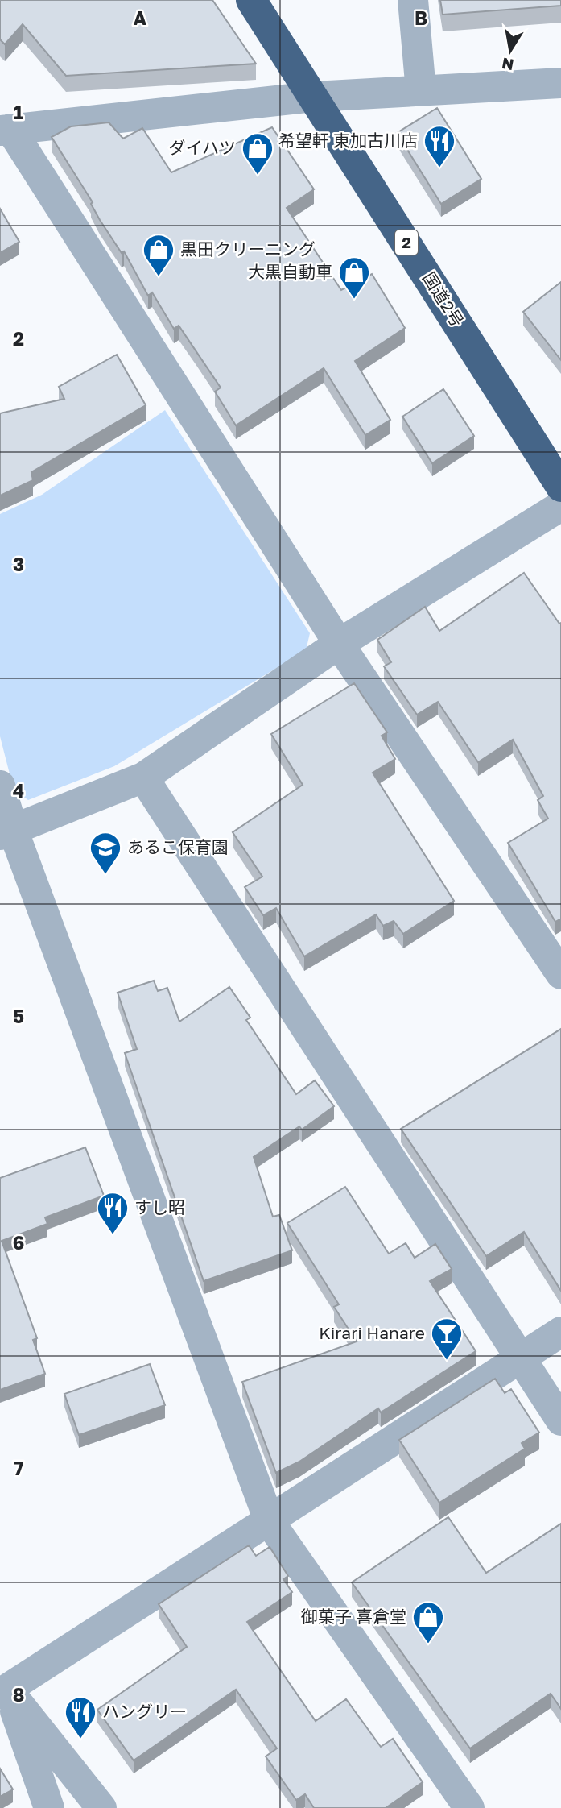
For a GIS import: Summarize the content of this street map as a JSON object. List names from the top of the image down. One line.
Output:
{"streets":{"highway":["2","国道2号"]},"places":{"restaurant":["希望軒 東加古川店","すし昭","ハングリー"],"shop":["ダイハツ","黒田クリーニング","大黒自動車","御菓子 喜倉堂"],"school or university":["あるこ保育園"],"bar":["Kirari Hanare"]},"north":"bottom","grid":{"columns":["A","B"],"rows":["1","2","3","4","5","6","7","8"]}}
